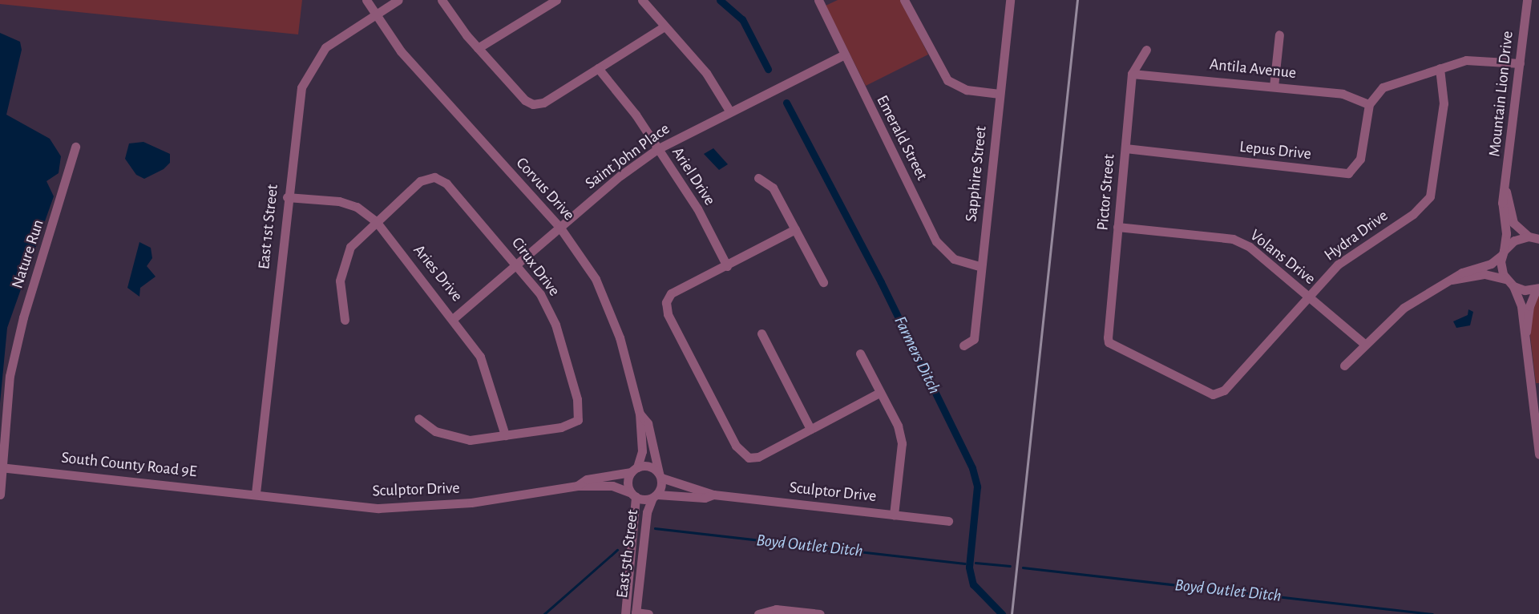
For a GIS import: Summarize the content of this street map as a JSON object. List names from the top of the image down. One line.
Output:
{"streets":{"street":["Antila Avenue","Mountain Lion Drive","Emerald Street","Lepus Drive","Saint John Place","Sapphire Street","Ariel Drive","Corvus Drive","Pictor Street","East 1st Street","Hydra Drive","Nature Run","Volans Drive","Cirux Drive","Aries Drive","South County Road 9E","Sculptor Drive","East 5th Street"]},"crossings":[["Antila Avenue","Lepus Drive"],["Antila Avenue","Pictor Street"],["Emerald Street","Saint John Place"],["Emerald Street","Sapphire Street"],["Lepus Drive","Pictor Street"],["Saint John Place","Ariel Drive"],["Saint John Place","Corvus Drive"],["Saint John Place","Cirux Drive"],["Saint John Place","Aries Drive"],["Corvus Drive","East 1st Street"],["Corvus Drive","Sculptor Drive"],["Corvus Drive","East 5th Street"],["Pictor Street","Hydra Drive"],["Pictor Street","Volans Drive"],["East 1st Street","Aries Drive"],["East 1st Street","South County Road 9E"],["East 1st Street","Sculptor Drive"],["Hydra Drive","Volans Drive"],["Nature Run","South County Road 9E"],["Cirux Drive","Aries Drive"],["South County Road 9E","Sculptor Drive"],["Sculptor Drive","East 5th Street"]],"water":["Farmers Ditch","Boyd Outlet Ditch"]}
